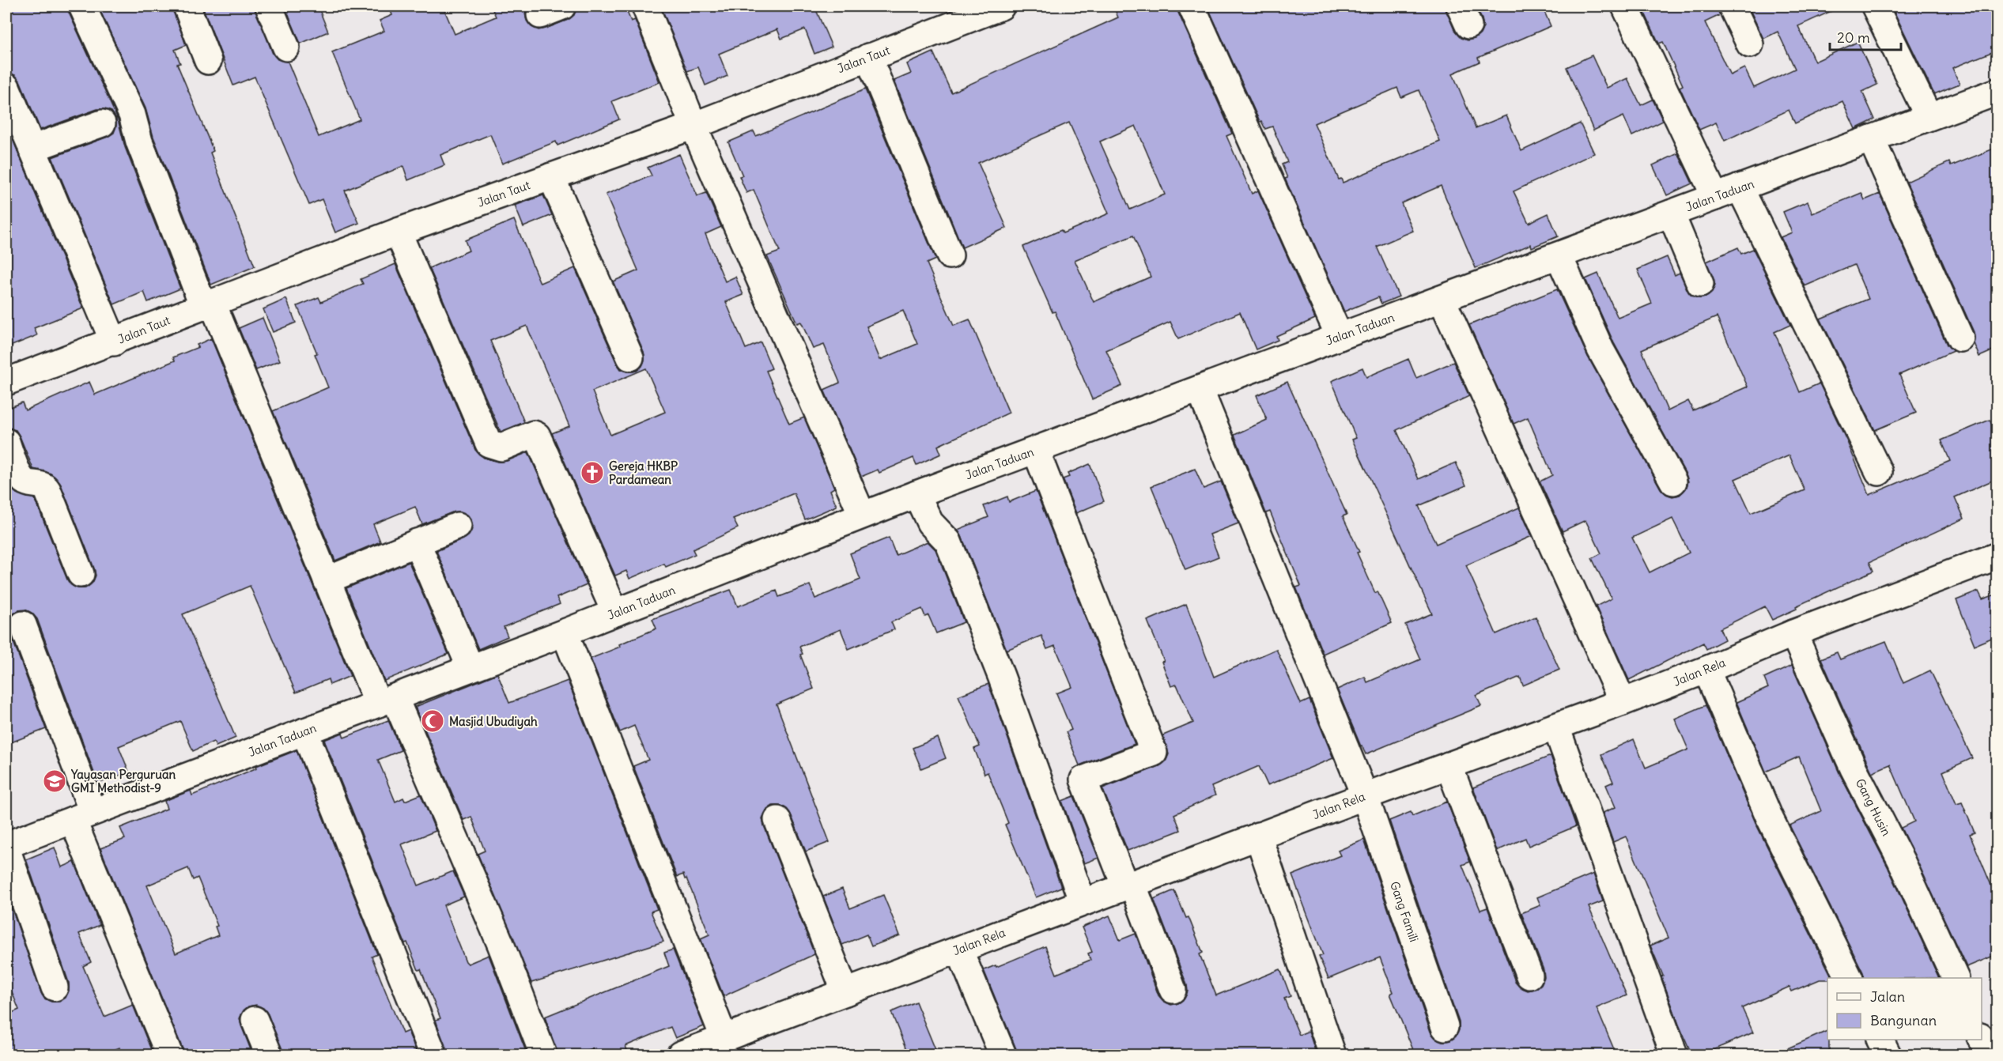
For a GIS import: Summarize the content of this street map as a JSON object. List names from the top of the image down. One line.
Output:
{"streets":{"street":["Jalan Taut","Jalan Taduan","Jalan Rela","Gang Husin","Gang Famili"]},"crossings":[["Jalan Taduan","Gang Famili"],["Jalan Rela","Gang Husin"],["Jalan Rela","Gang Famili"]],"places":{"church":["Gereja HKBP Pardamean"],"mosque":["Masjid Ubudiyah"],"school or university":["Yayasan Perguruan GMI Methodist-9"]},"legend":["Jalan","Bangunan"],"scale_bar":"20 m"}
